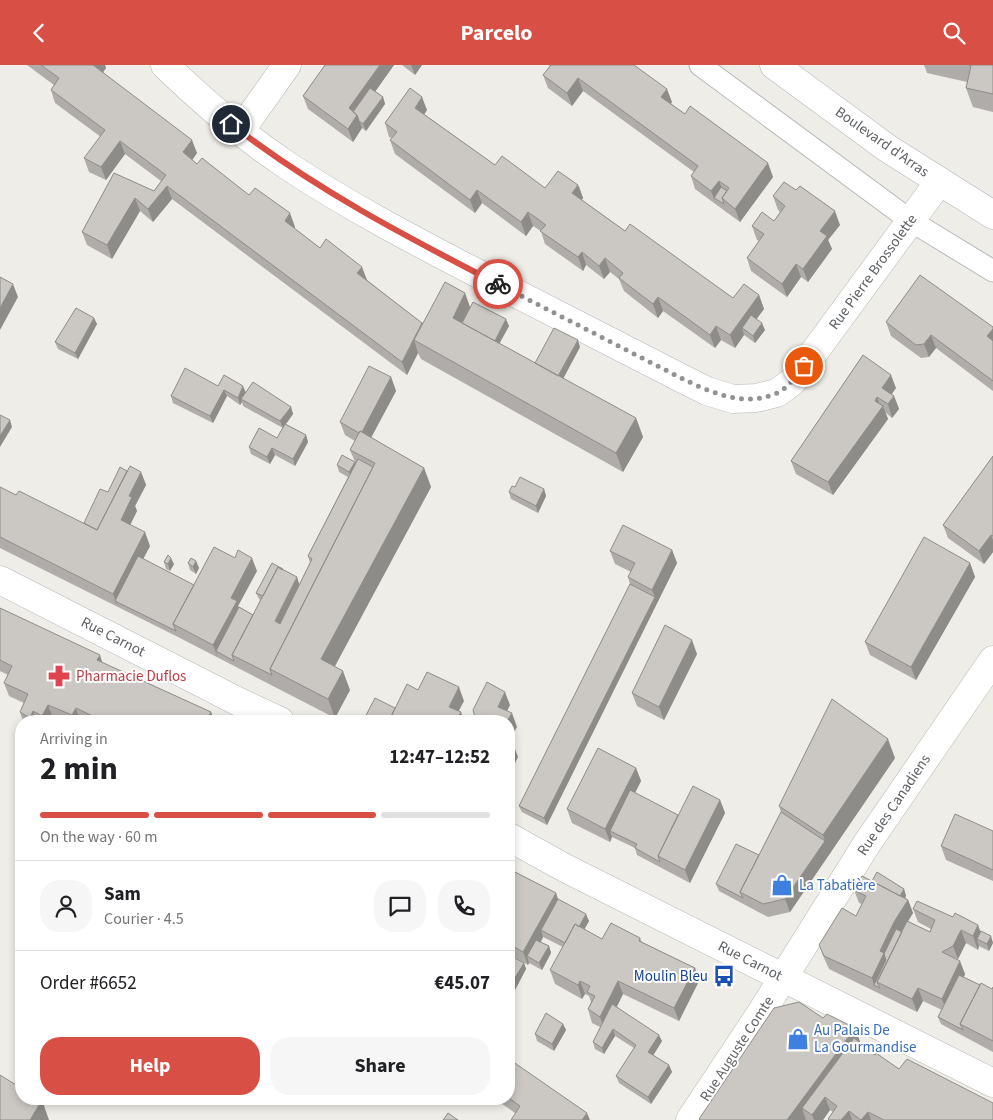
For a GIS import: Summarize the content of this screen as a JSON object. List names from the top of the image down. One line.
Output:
{"streets":{"street":["Boulevard d'Arras","Rue Pierre Brossolette","Rue Carnot","Rue des Canadiens","Rue Auguste Comte"]},"crossings":[["Boulevard d'Arras","Rue Pierre Brossolette"],["Rue Carnot","Rue des Canadiens"],["Rue Carnot","Rue Auguste Comte"],["Rue des Canadiens","Rue Auguste Comte"]],"places":{"pharmacy":["Pharmacie Duflos"],"shop":["La Tabatière","Au Palais De La Gourmandise"],"bus stop":["Moulin Bleu"]},"page":{"header":"Parcelo","heading":["2 min","Arriving in","12:47–12:52"],"panel":["Sam","Courier · 4.5","Order #6652","€45.07"],"bar":"On the way · 60 m","buttons":["Help","Share"]}}
